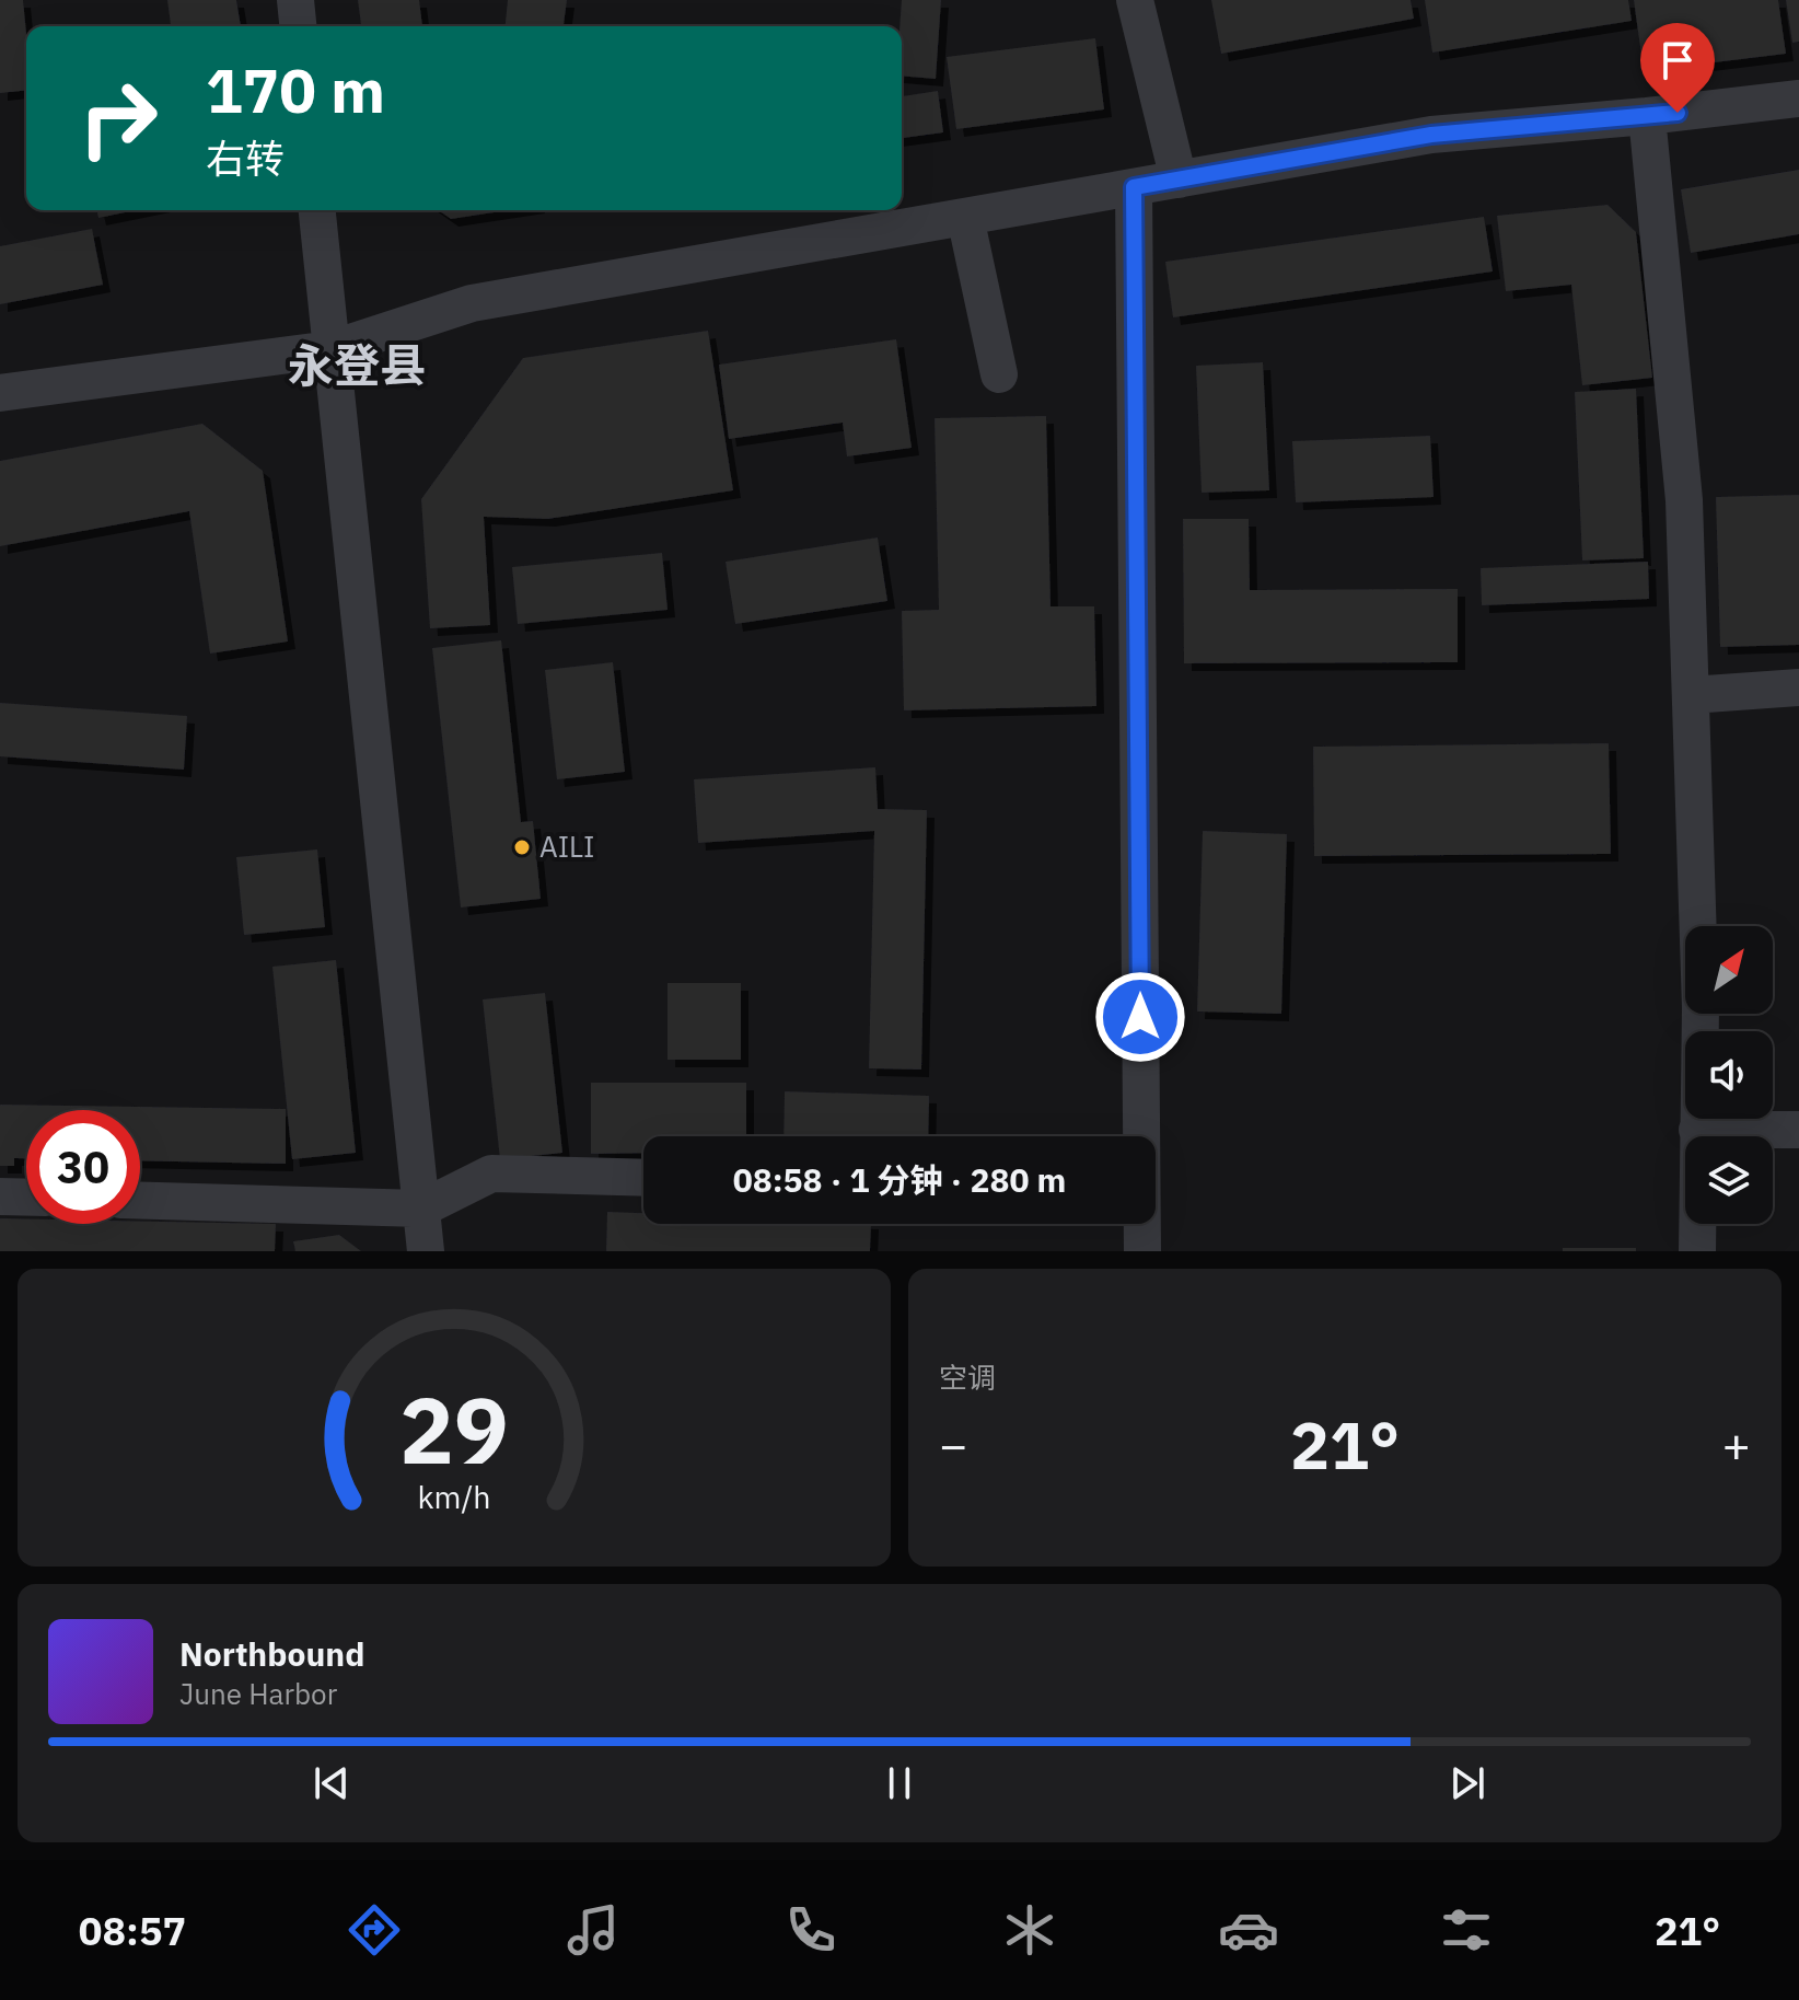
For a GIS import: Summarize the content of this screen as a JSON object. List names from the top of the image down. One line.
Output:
{"districts":["永登县"],"places":["AILI"],"north":"top right","page":{"turn":["170 m","右转"],"limit":"30","trip":"08:58 · 1 分钟 · 280 m","tile":"空调","heat":["−","21°","+"],"song":["Northbound","June Harbor"],"tabs":["08:57","21°"],"gauge":["29","km/h"]}}
